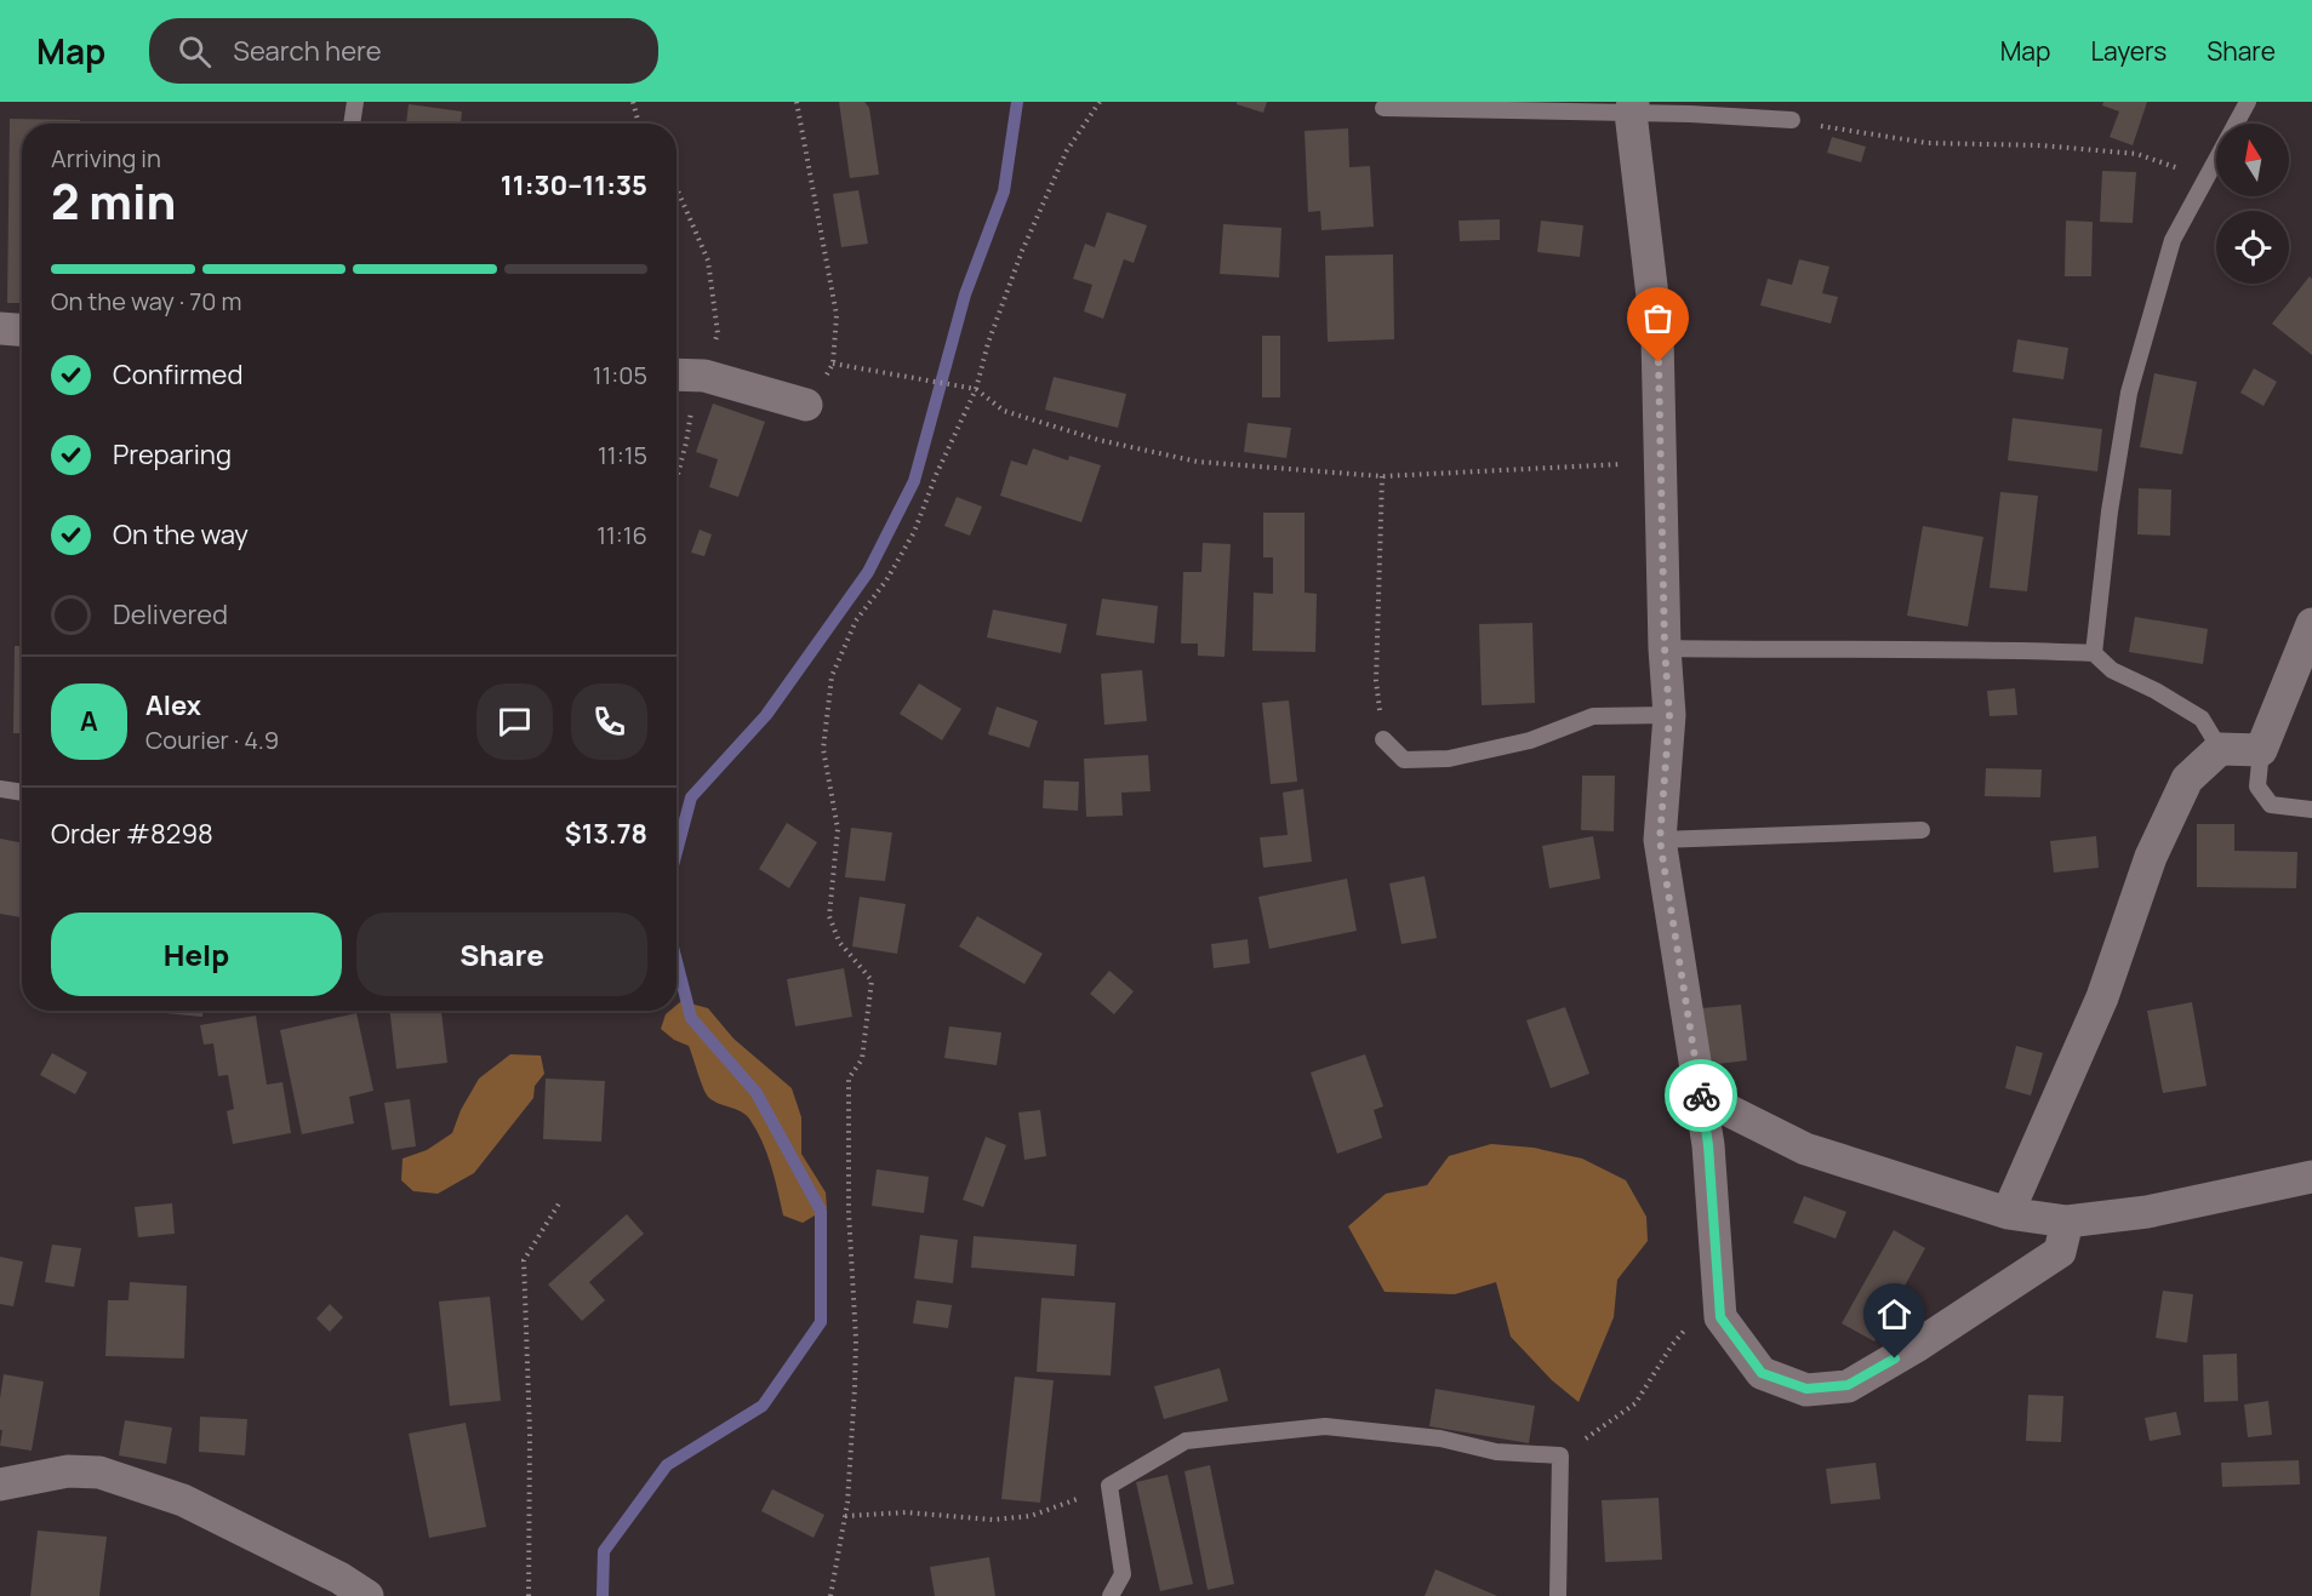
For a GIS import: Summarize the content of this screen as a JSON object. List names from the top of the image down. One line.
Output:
{"north":"top","page":{"header":"Map","search":"Search here","nav":["Map","Layers","Share"],"heading":["2 min","Arriving in","11:30–11:35"],"panel":["Alex","Courier · 4.9","Order #8298","$13.78"],"bar":"On the way · 70 m","list":[["Confirmed","11:05"],["Preparing","11:15"],["On the way","11:16"],"Delivered"],"round":"A","buttons":["Help","Share"]}}
